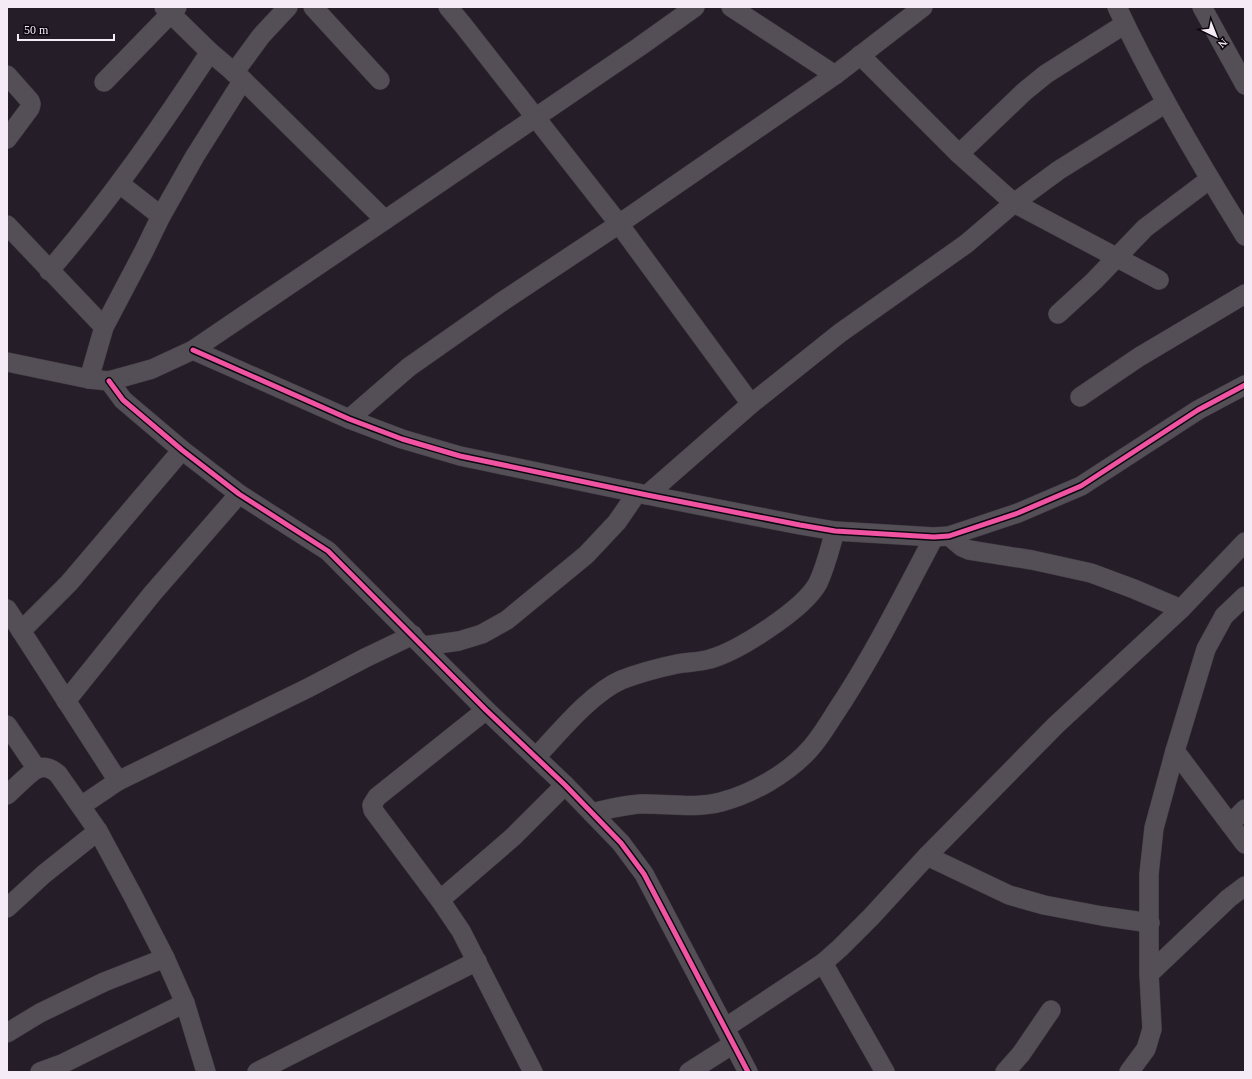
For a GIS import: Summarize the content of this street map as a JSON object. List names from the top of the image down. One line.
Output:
{"scale_bar":"50 m","north":"bottom right"}
